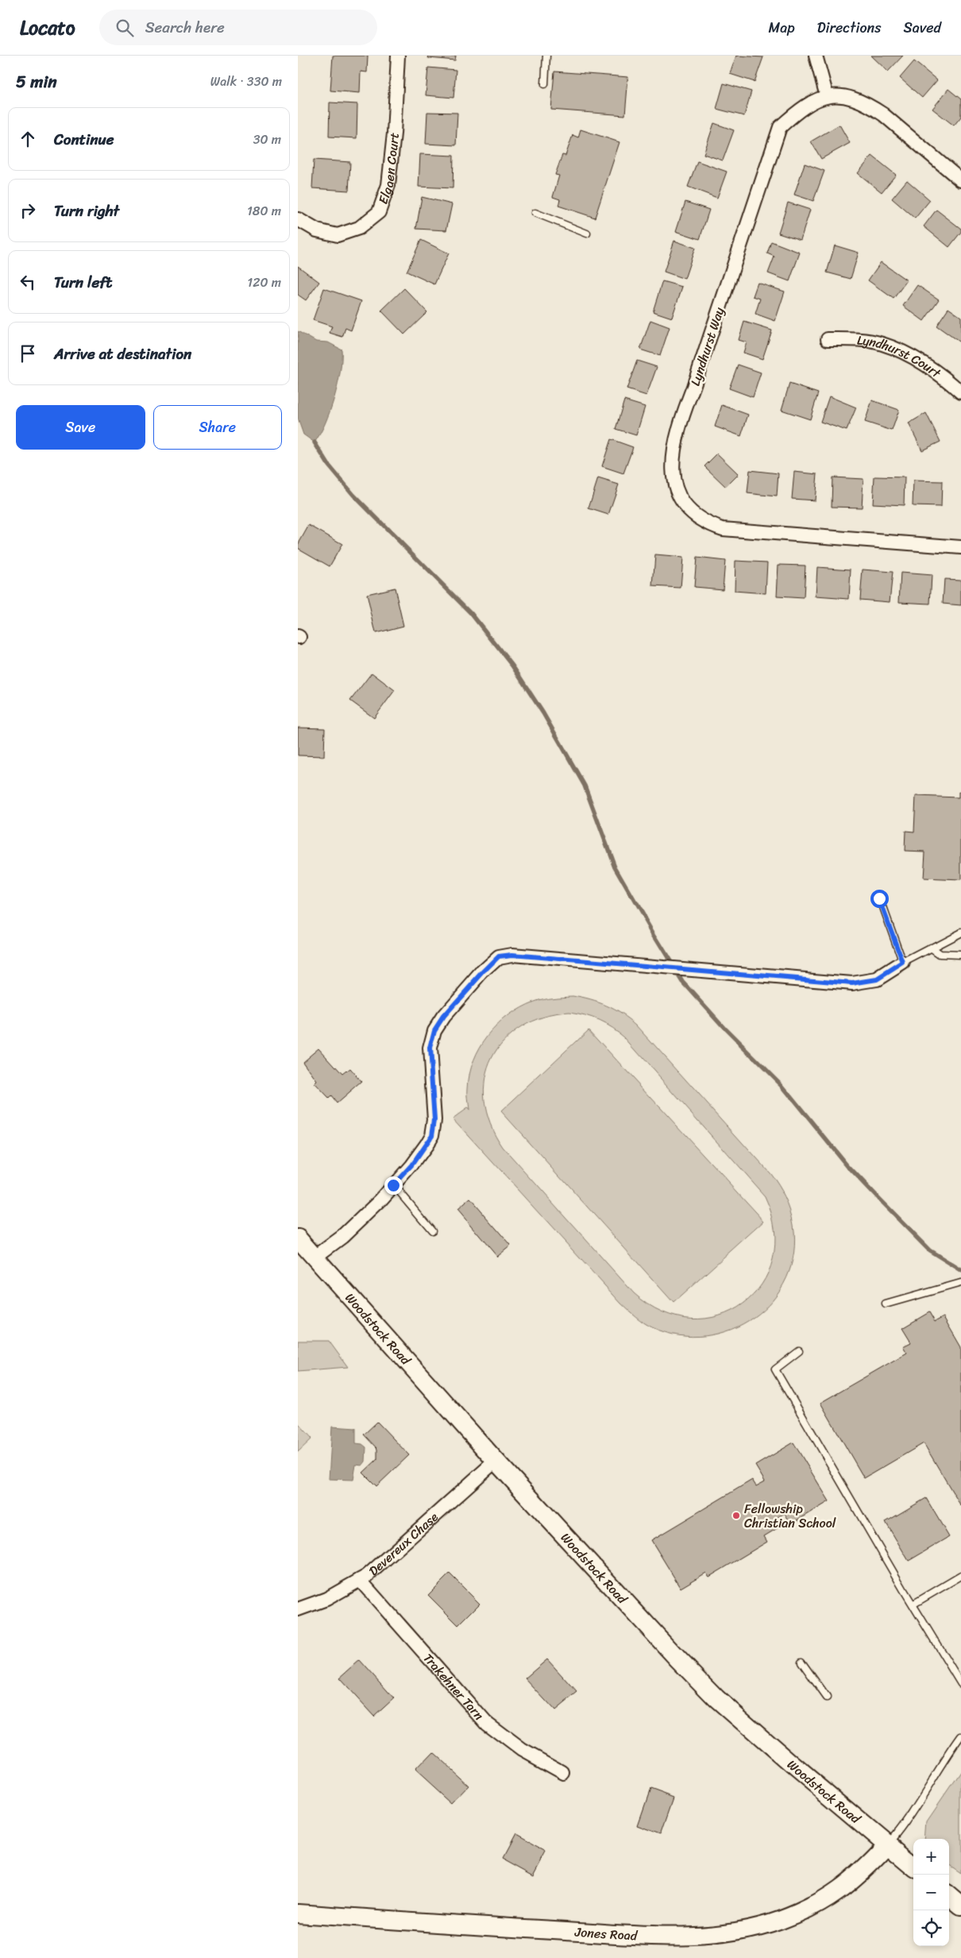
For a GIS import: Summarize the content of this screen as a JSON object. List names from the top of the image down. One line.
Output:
{"streets":{"street":["Elgaen Court","Lyndhurst Way","Lyndhurst Court","Woodstock Road","Devereux Chase","Trakehner Tarn","Jones Road"]},"crossings":[["Woodstock Road","Devereux Chase"],["Woodstock Road","Jones Road"],["Devereux Chase","Trakehner Tarn"]],"places":["Fellowship Christian School"],"page":{"header":"Locato","search":"Search here","nav":["Map","Directions","Saved"],"heading":["5 min","Walk · 330 m"],"list":[["Continue","30 m"],["Turn right","180 m"],["Turn left","120 m"],"Arrive at destination"],"buttons":["Save","Share"],"map_buttons":["+","−"]}}
